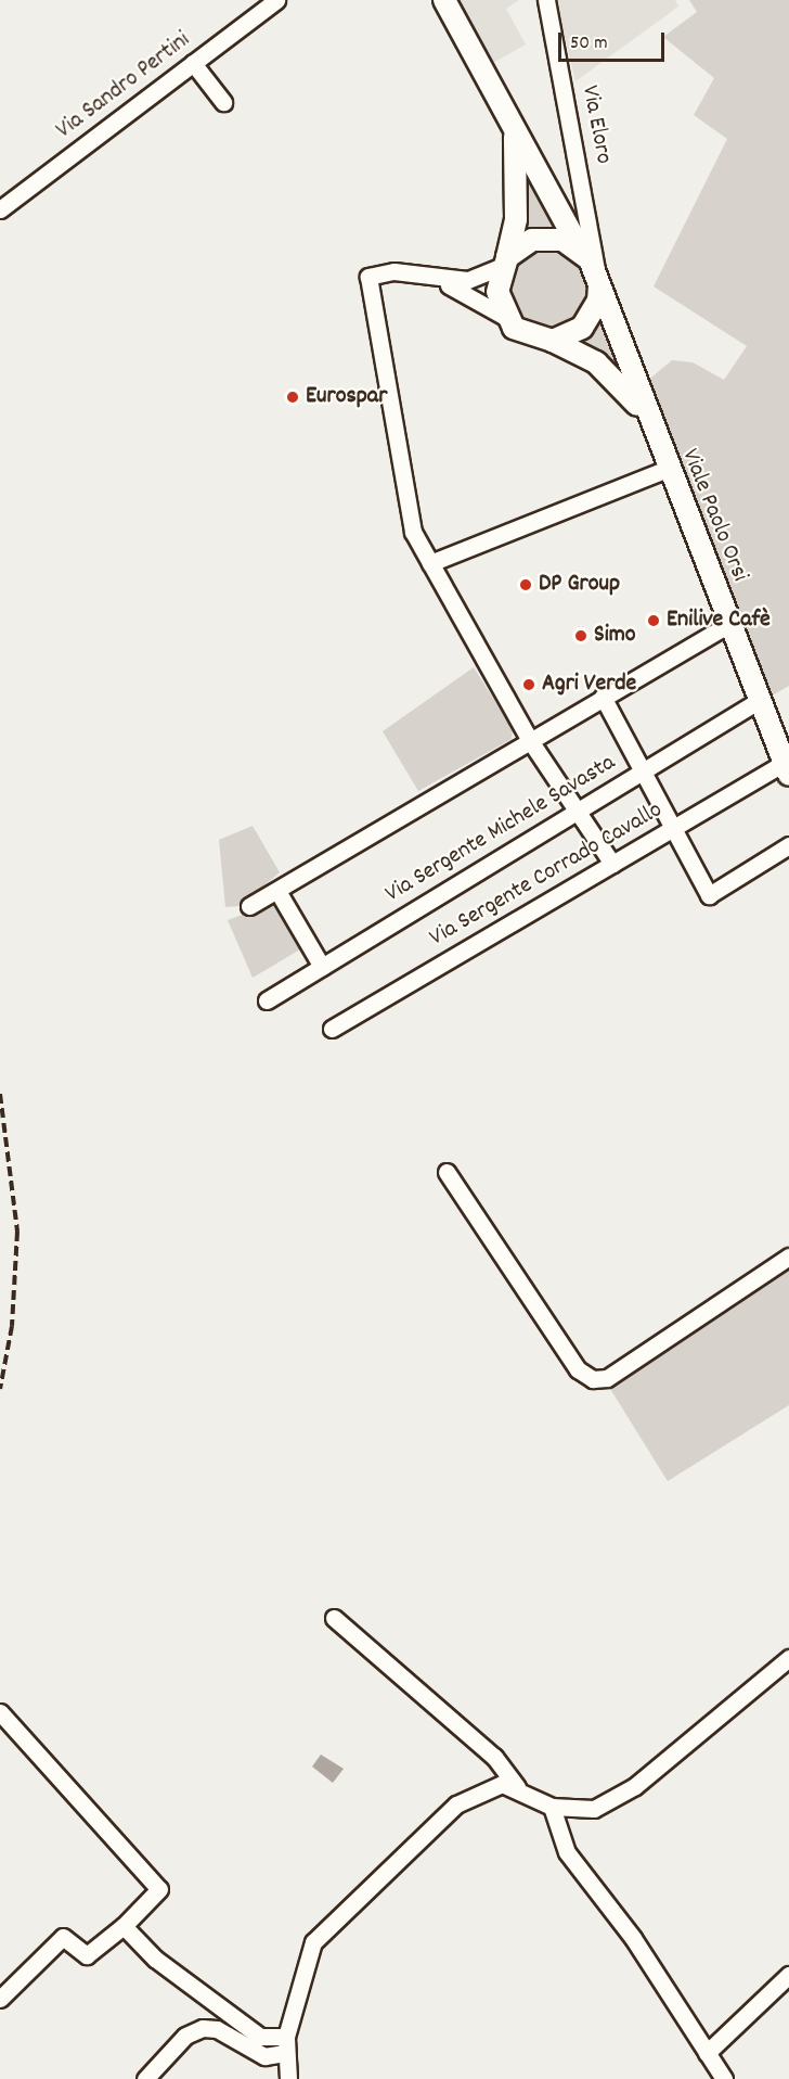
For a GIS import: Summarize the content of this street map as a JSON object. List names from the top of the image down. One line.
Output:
{"streets":{"main road":["Viale Paolo Orsi"],"street":["Via Sandro Pertini","Via Eloro","Via Sergente Michele Savasta","Via Sergente Corrado Cavallo"]},"crossings":[["Viale Paolo Orsi","Via Sergente Michele Savasta"],["Viale Paolo Orsi","Via Sergente Corrado Cavallo"]],"places":["Eurospar","DP Group","Enilive Cafè","Simo","Agri Verde"],"scale_bar":"50 m"}
